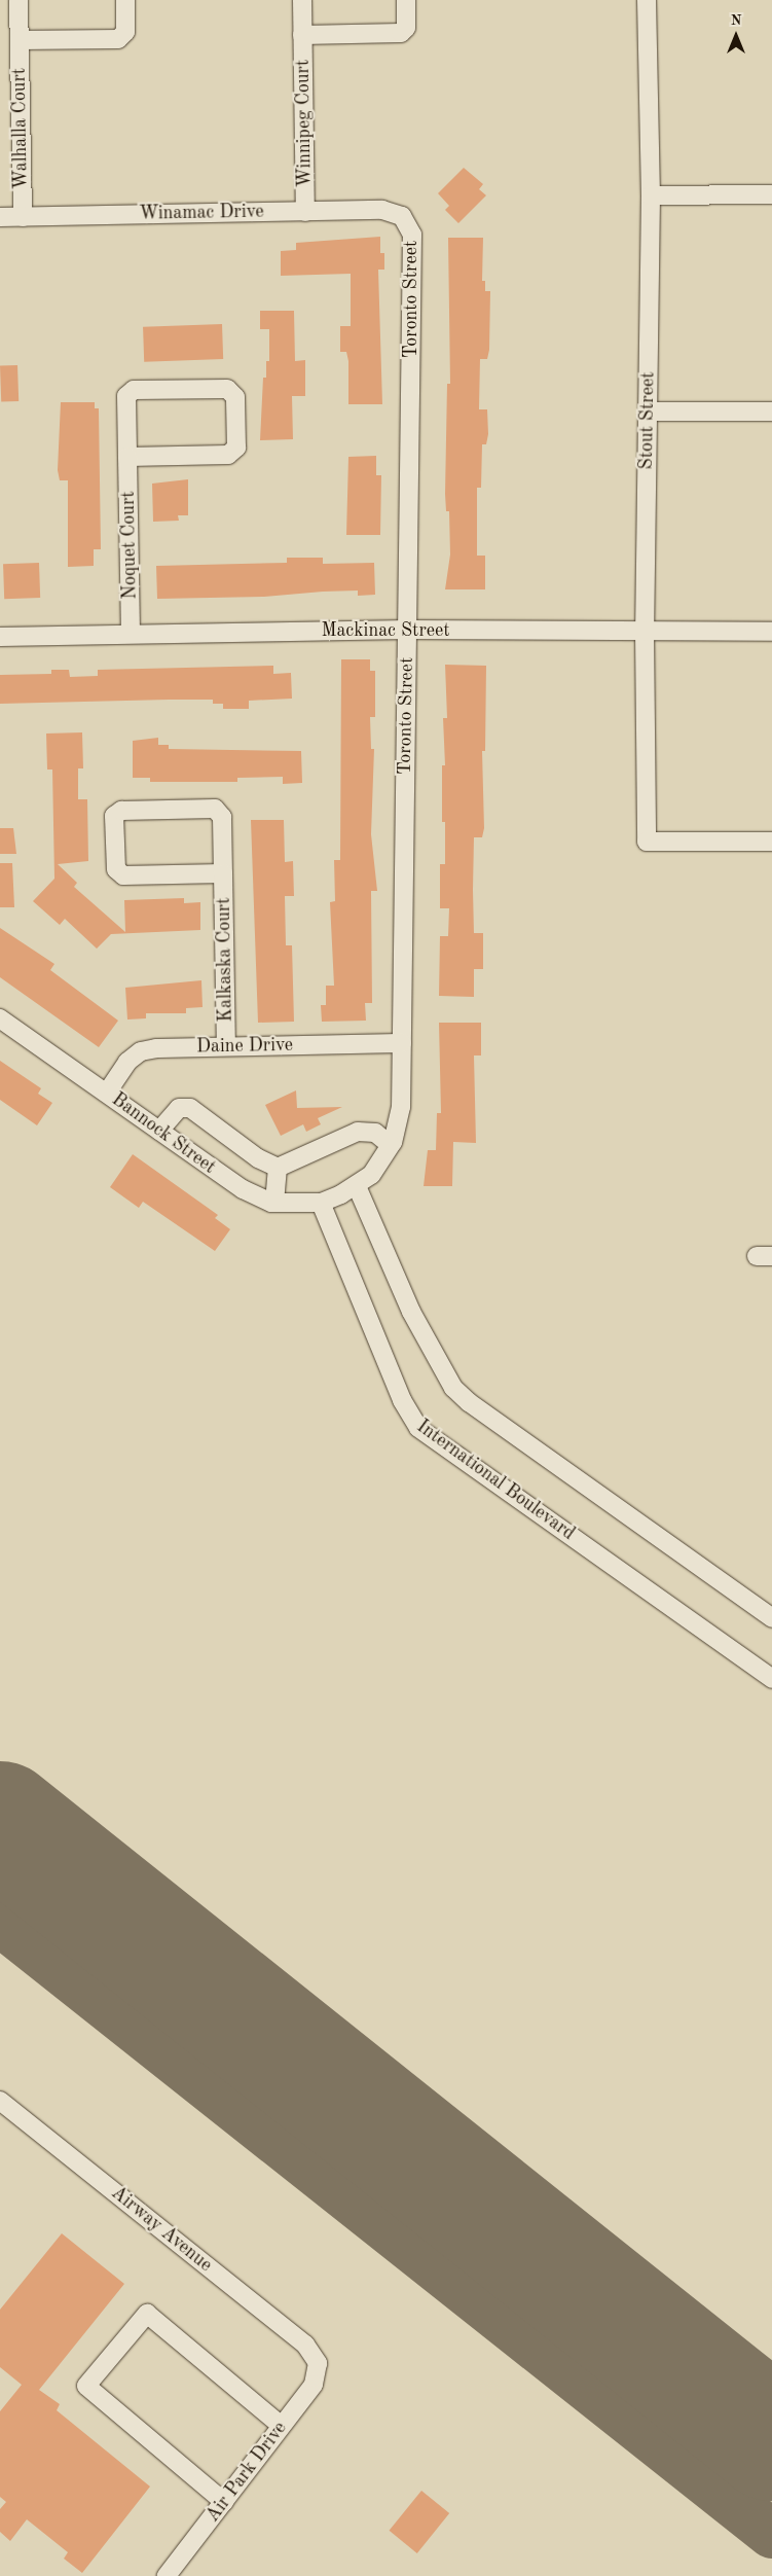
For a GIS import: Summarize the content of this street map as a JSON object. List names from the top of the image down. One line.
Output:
{"streets":{"street":["Winnipeg Court","Walhalla Court","Winamac Drive","Toronto Street","Stout Street","Noquet Court","Mackinac Street","Kalkaska Court","Daine Drive","Bannock Street","International Boulevard","Airway Avenue","Air Park Drive"]},"crossings":[["Winnipeg Court","Winamac Drive"],["Walhalla Court","Winamac Drive"],["Winamac Drive","Toronto Street"],["Toronto Street","Mackinac Street"],["Toronto Street","Daine Drive"],["Toronto Street","Bannock Street"],["Stout Street","Mackinac Street"],["Noquet Court","Mackinac Street"],["Kalkaska Court","Daine Drive"],["Daine Drive","Bannock Street"],["Bannock Street","International Boulevard"],["Airway Avenue","Air Park Drive"]],"north":"top"}
